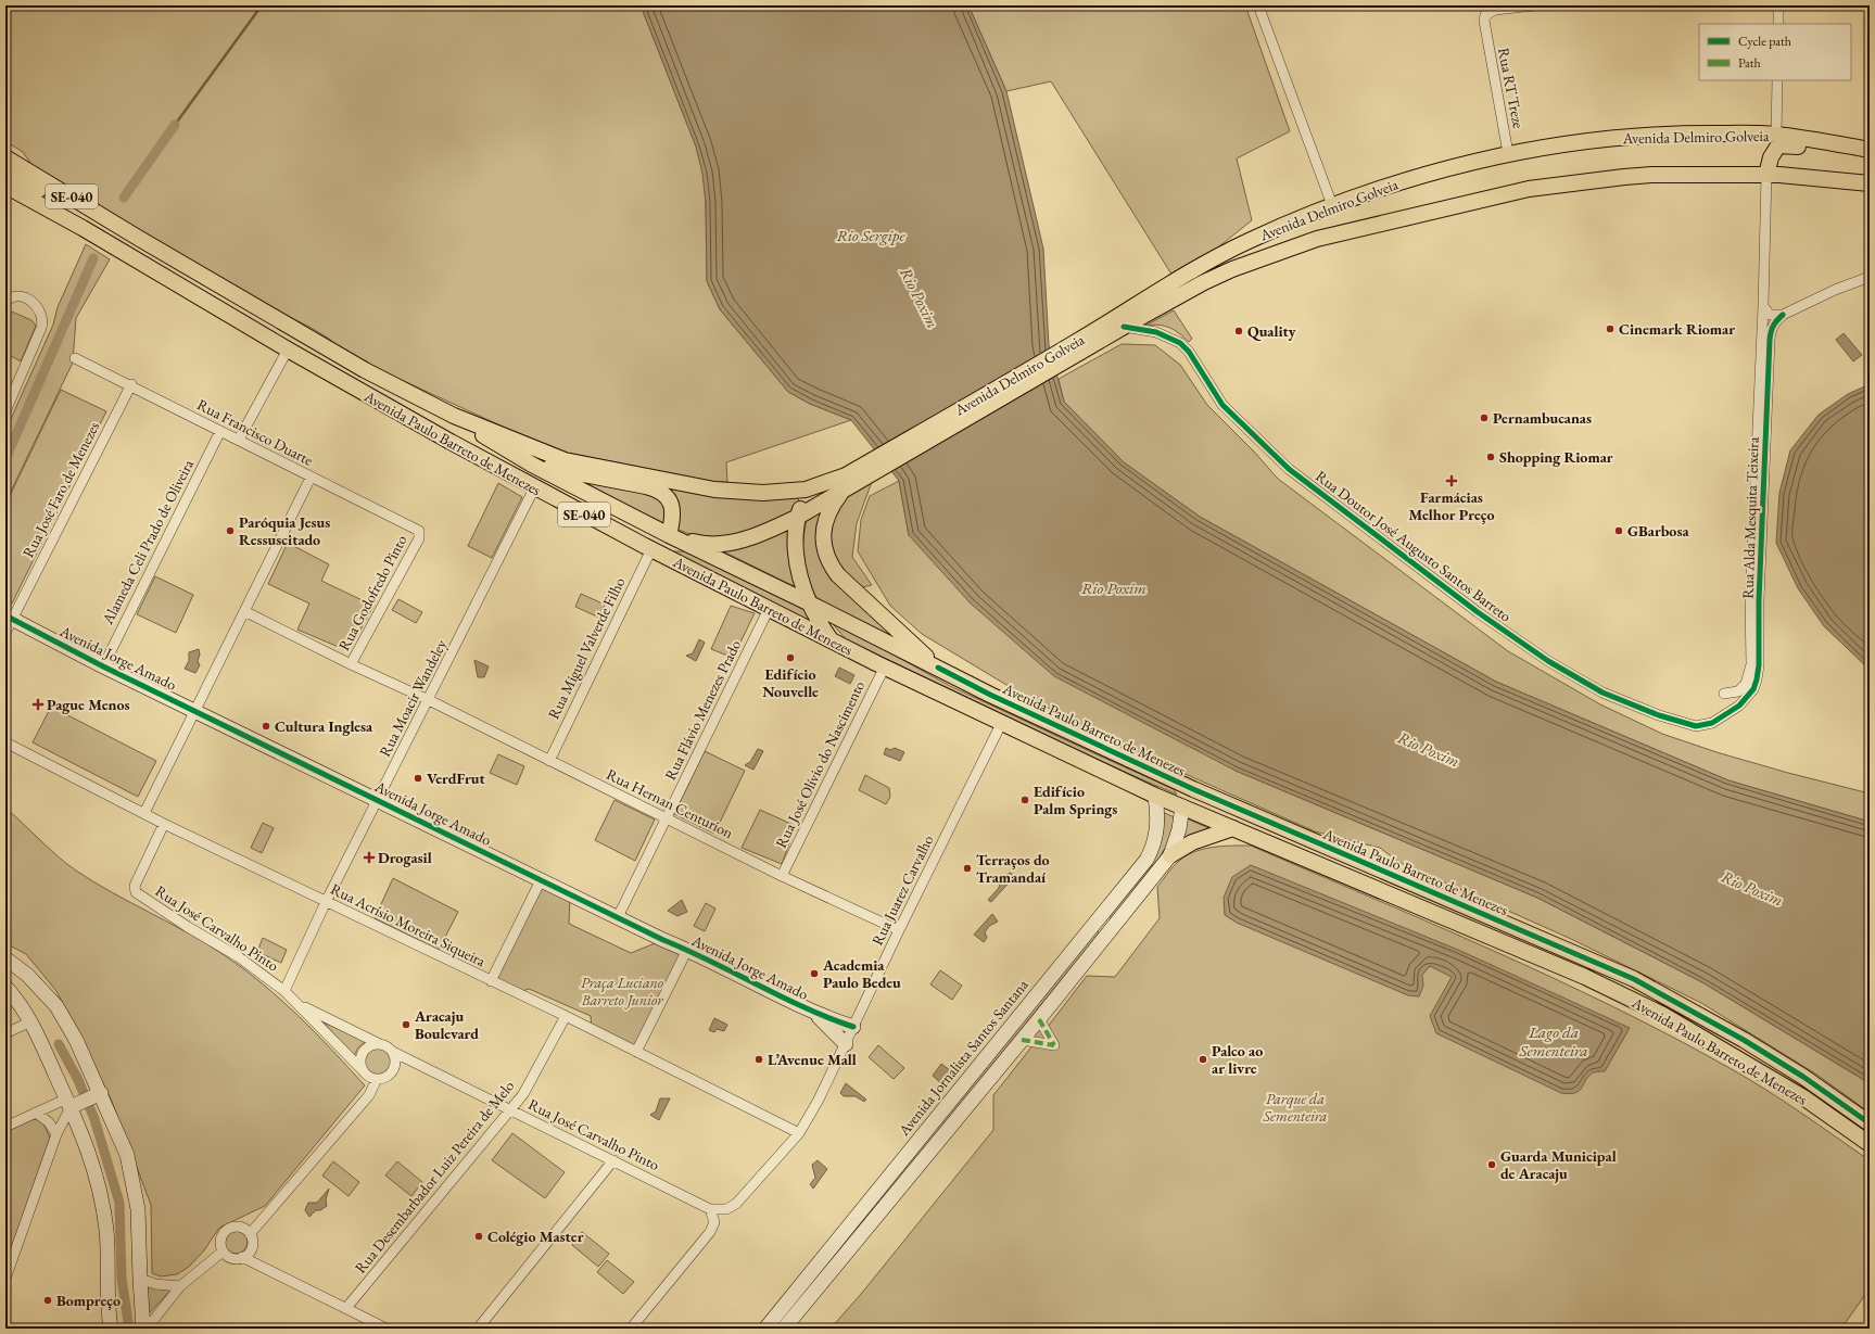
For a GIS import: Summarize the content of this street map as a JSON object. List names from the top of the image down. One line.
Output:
{"streets":{"main road":["Avenida Delmiro Golveia","SE-040","Avenida Paulo Barreto de Menezes","Avenida Jorge Amado","Avenida Jornalista Santos Santana"],"street":["Rua RT Treze","Rua Francisco Duarte","Rua José Faro de Menezes","Rua Alda Mesquita Teixeira","Alameda Celi Prado de Oliveira","Rua Doutor José Augusto Santos Barreto","Rua Godofredo Pinto","Rua Miguel Valverde Filho","Rua Moacir Wandeley","Rua Flávio Menezes Prado","Rua José Olívio do Nascimento","Rua Hernan Centurion","Rua Juarez Carvalho","Rua Acrísio Moreira Siqueira","Rua José Carvalho Pinto","Rua Desembarbador Luiz Pereira de Melo"]},"crossings":[["Rua RT Treze","Avenida Delmiro Golveia"],["Avenida Delmiro Golveia","Avenida Paulo Barreto de Menezes"],["Avenida Delmiro Golveia","Rua Alda Mesquita Teixeira"],["Avenida Delmiro Golveia","Rua Doutor José Augusto Santos Barreto"],["Rua Francisco Duarte","Rua José Faro de Menezes"],["Rua Francisco Duarte","Alameda Celi Prado de Oliveira"],["Rua Francisco Duarte","Rua Godofredo Pinto"],["Avenida Paulo Barreto de Menezes","Rua Miguel Valverde Filho"],["Avenida Paulo Barreto de Menezes","Rua Moacir Wandeley"],["Avenida Paulo Barreto de Menezes","Rua Flávio Menezes Prado"],["Avenida Paulo Barreto de Menezes","Rua José Olívio do Nascimento"],["Avenida Paulo Barreto de Menezes","Rua Juarez Carvalho"],["Avenida Paulo Barreto de Menezes","Avenida Jornalista Santos Santana"],["Rua José Faro de Menezes","Avenida Jorge Amado"],["Rua Alda Mesquita Teixeira","Rua Doutor José Augusto Santos Barreto"],["Alameda Celi Prado de Oliveira","Avenida Jorge Amado"],["Rua Godofredo Pinto","Rua Hernan Centurion"],["Rua Miguel Valverde Filho","Rua Hernan Centurion"],["Avenida Jorge Amado","Rua Moacir Wandeley"],["Avenida Jorge Amado","Rua Flávio Menezes Prado"],["Avenida Jorge Amado","Rua Juarez Carvalho"],["Rua Moacir Wandeley","Rua Hernan Centurion"],["Rua Moacir Wandeley","Rua Acrísio Moreira Siqueira"],["Rua Moacir Wandeley","Rua José Carvalho Pinto"],["Rua Flávio Menezes Prado","Rua Hernan Centurion"],["Rua José Olívio do Nascimento","Rua Hernan Centurion"],["Rua Hernan Centurion","Rua Juarez Carvalho"],["Rua Juarez Carvalho","Rua Acrísio Moreira Siqueira"],["Rua Juarez Carvalho","Rua José Carvalho Pinto"],["Rua Acrísio Moreira Siqueira","Rua José Carvalho Pinto"],["Rua Acrísio Moreira Siqueira","Rua Desembarbador Luiz Pereira de Melo"],["Rua José Carvalho Pinto","Rua Desembarbador Luiz Pereira de Melo"]],"water":["Rio Sergipe","Rio Poxim","Lago da Sementeira"],"parks":["Praça Luciano Barreto Junior","Parque da Sementeira"],"places":{"other":["Cinemark Riomar","Quality","Pernambucanas","Shopping Riomar","Paróquia Jesus Ressuscitado","GBarbosa","Edifício Nouvelle","Cultura Inglesa","VerdFrut","Edifício Palm Springs","Terraços do Tramandaí","Academia Paulo Bedeu","Aracaju Boulevard","L’Avenue Mall","Palco ao ar livre","Guarda Municipal de Aracaju","Colégio Master","Bompreço"],"health":["Farmácias Melhor Preço","Pague Menos","Drogasil"]},"legend":["Cycle path","Path"]}
